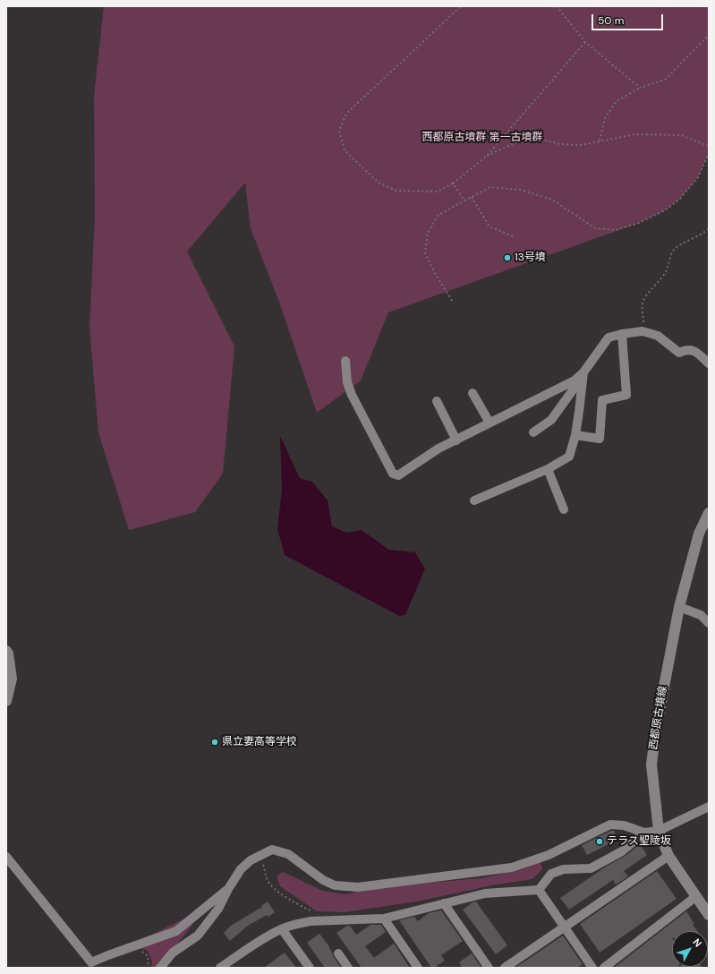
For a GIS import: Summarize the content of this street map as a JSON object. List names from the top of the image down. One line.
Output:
{"streets":{"main road":["西都原古墳線"]},"parks":["西都原古墳群 第一古墳群"],"places":["13号墳","県立妻高等学校","テラス聖陵坂"],"scale_bar":"50 m","north":"top right"}
